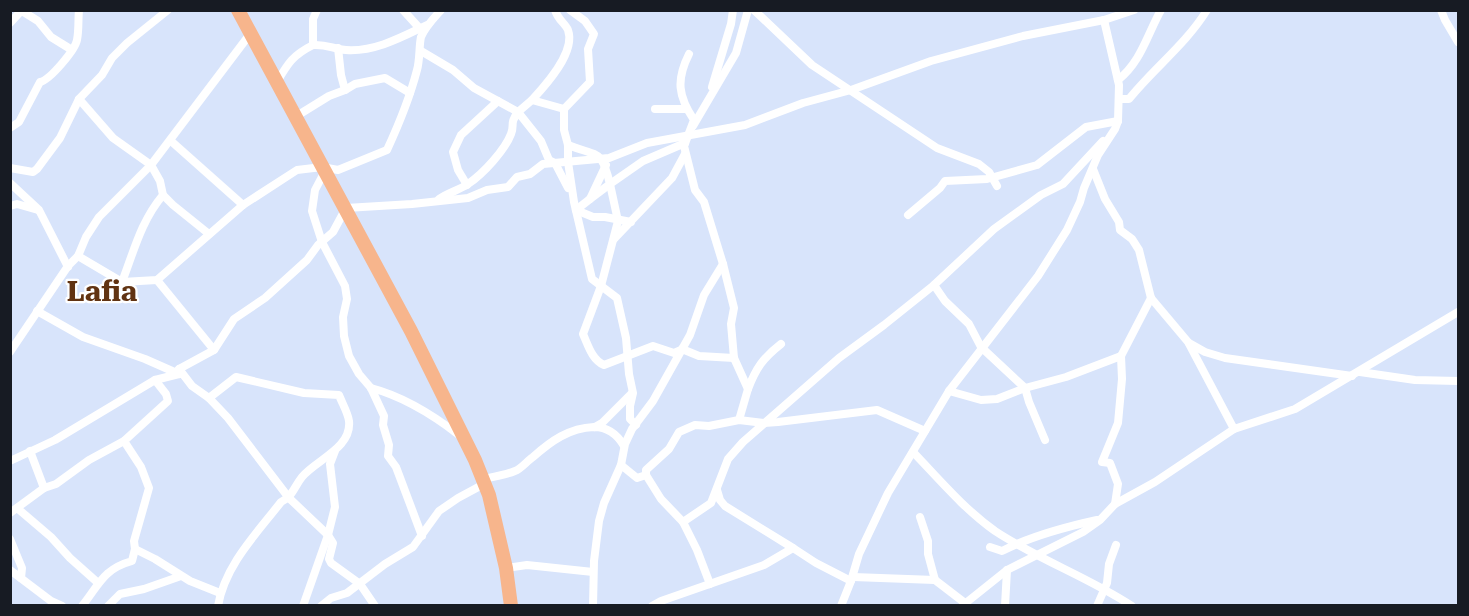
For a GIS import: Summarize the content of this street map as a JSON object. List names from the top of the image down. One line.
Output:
{"districts":["Lafia"]}
